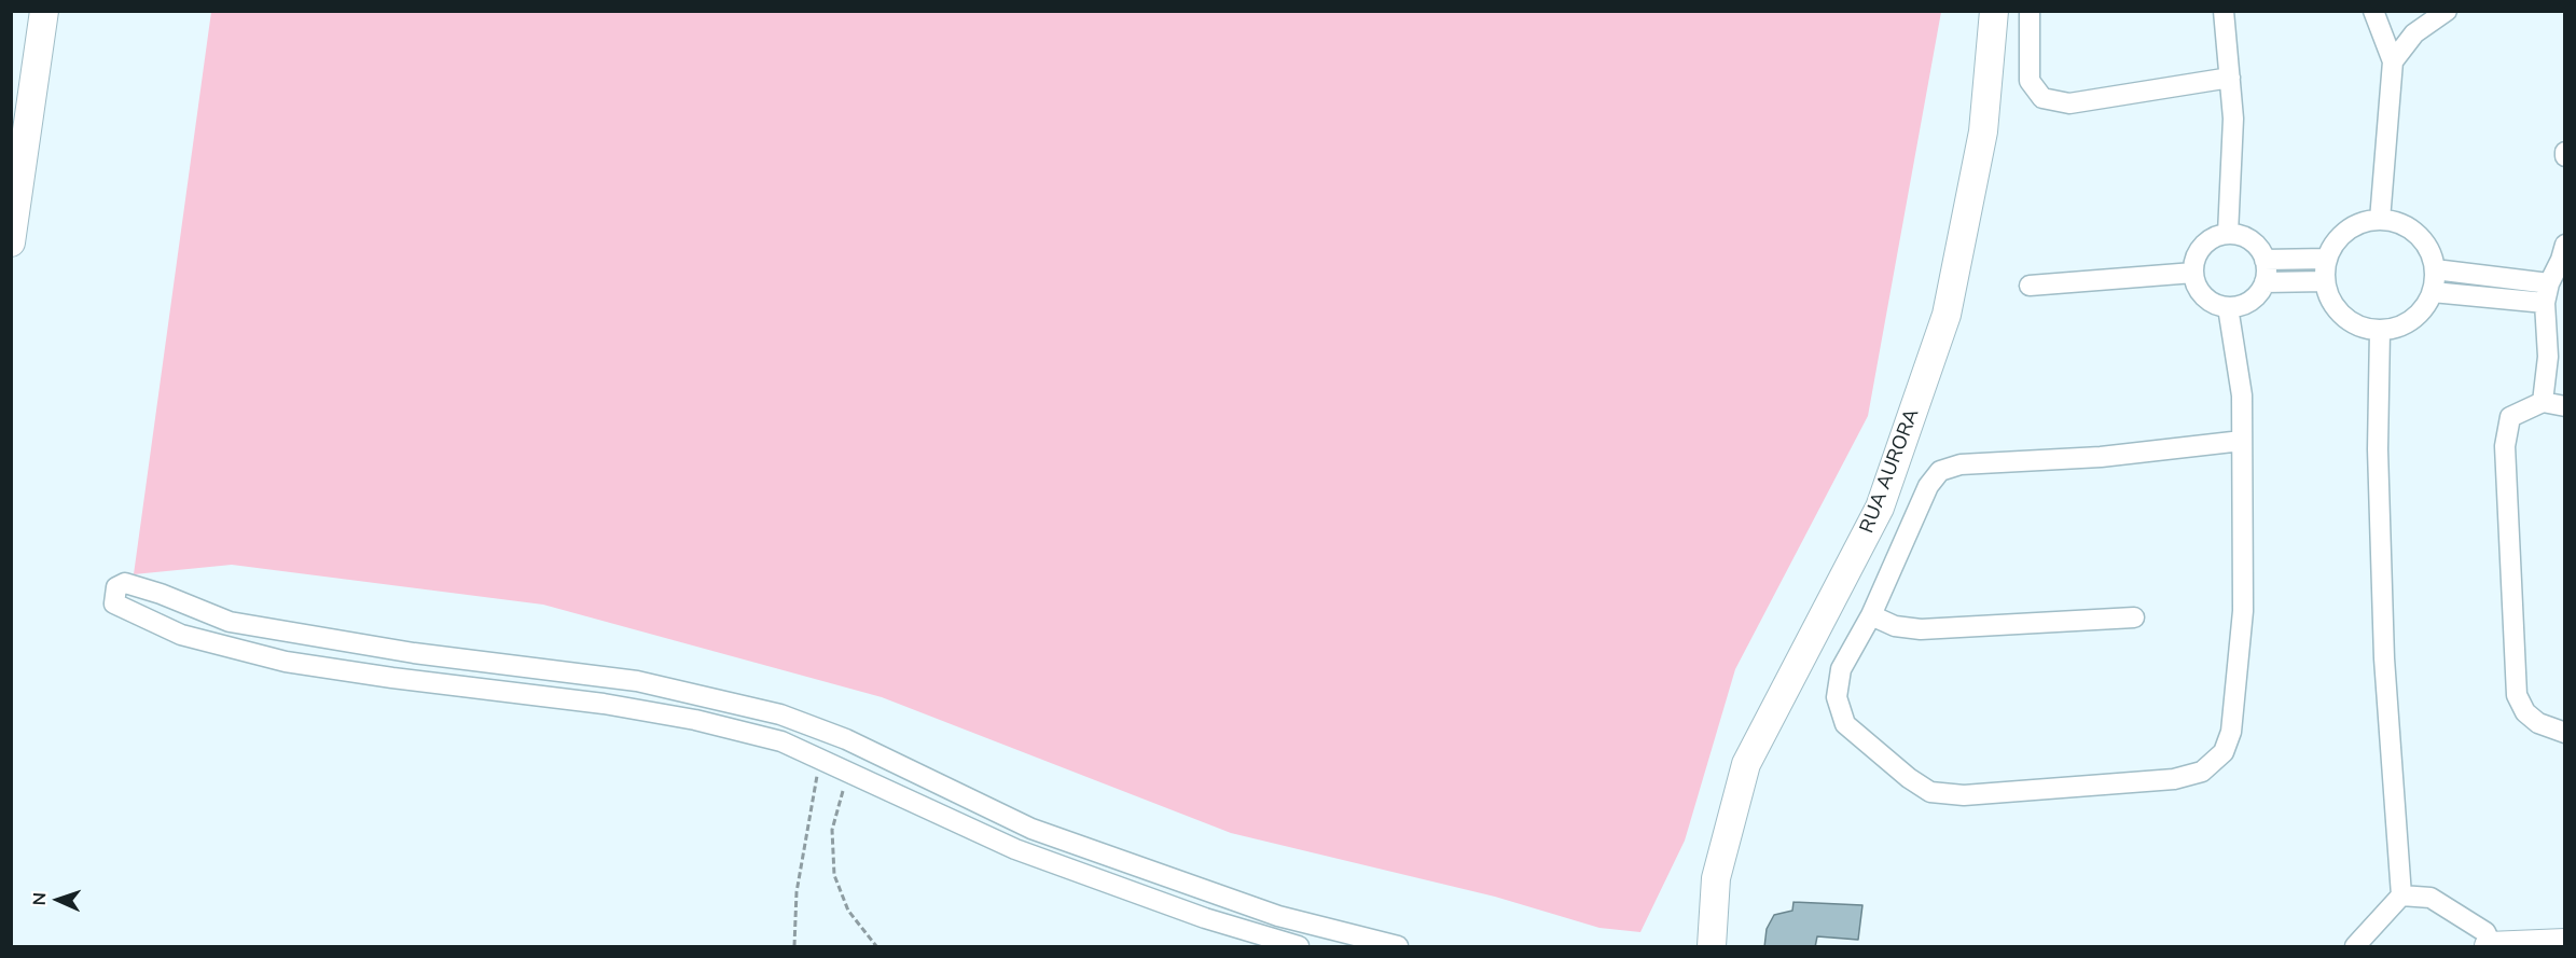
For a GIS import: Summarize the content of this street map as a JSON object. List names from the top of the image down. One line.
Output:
{"streets":{"street":["RUA AURORA"]},"north":"left"}
